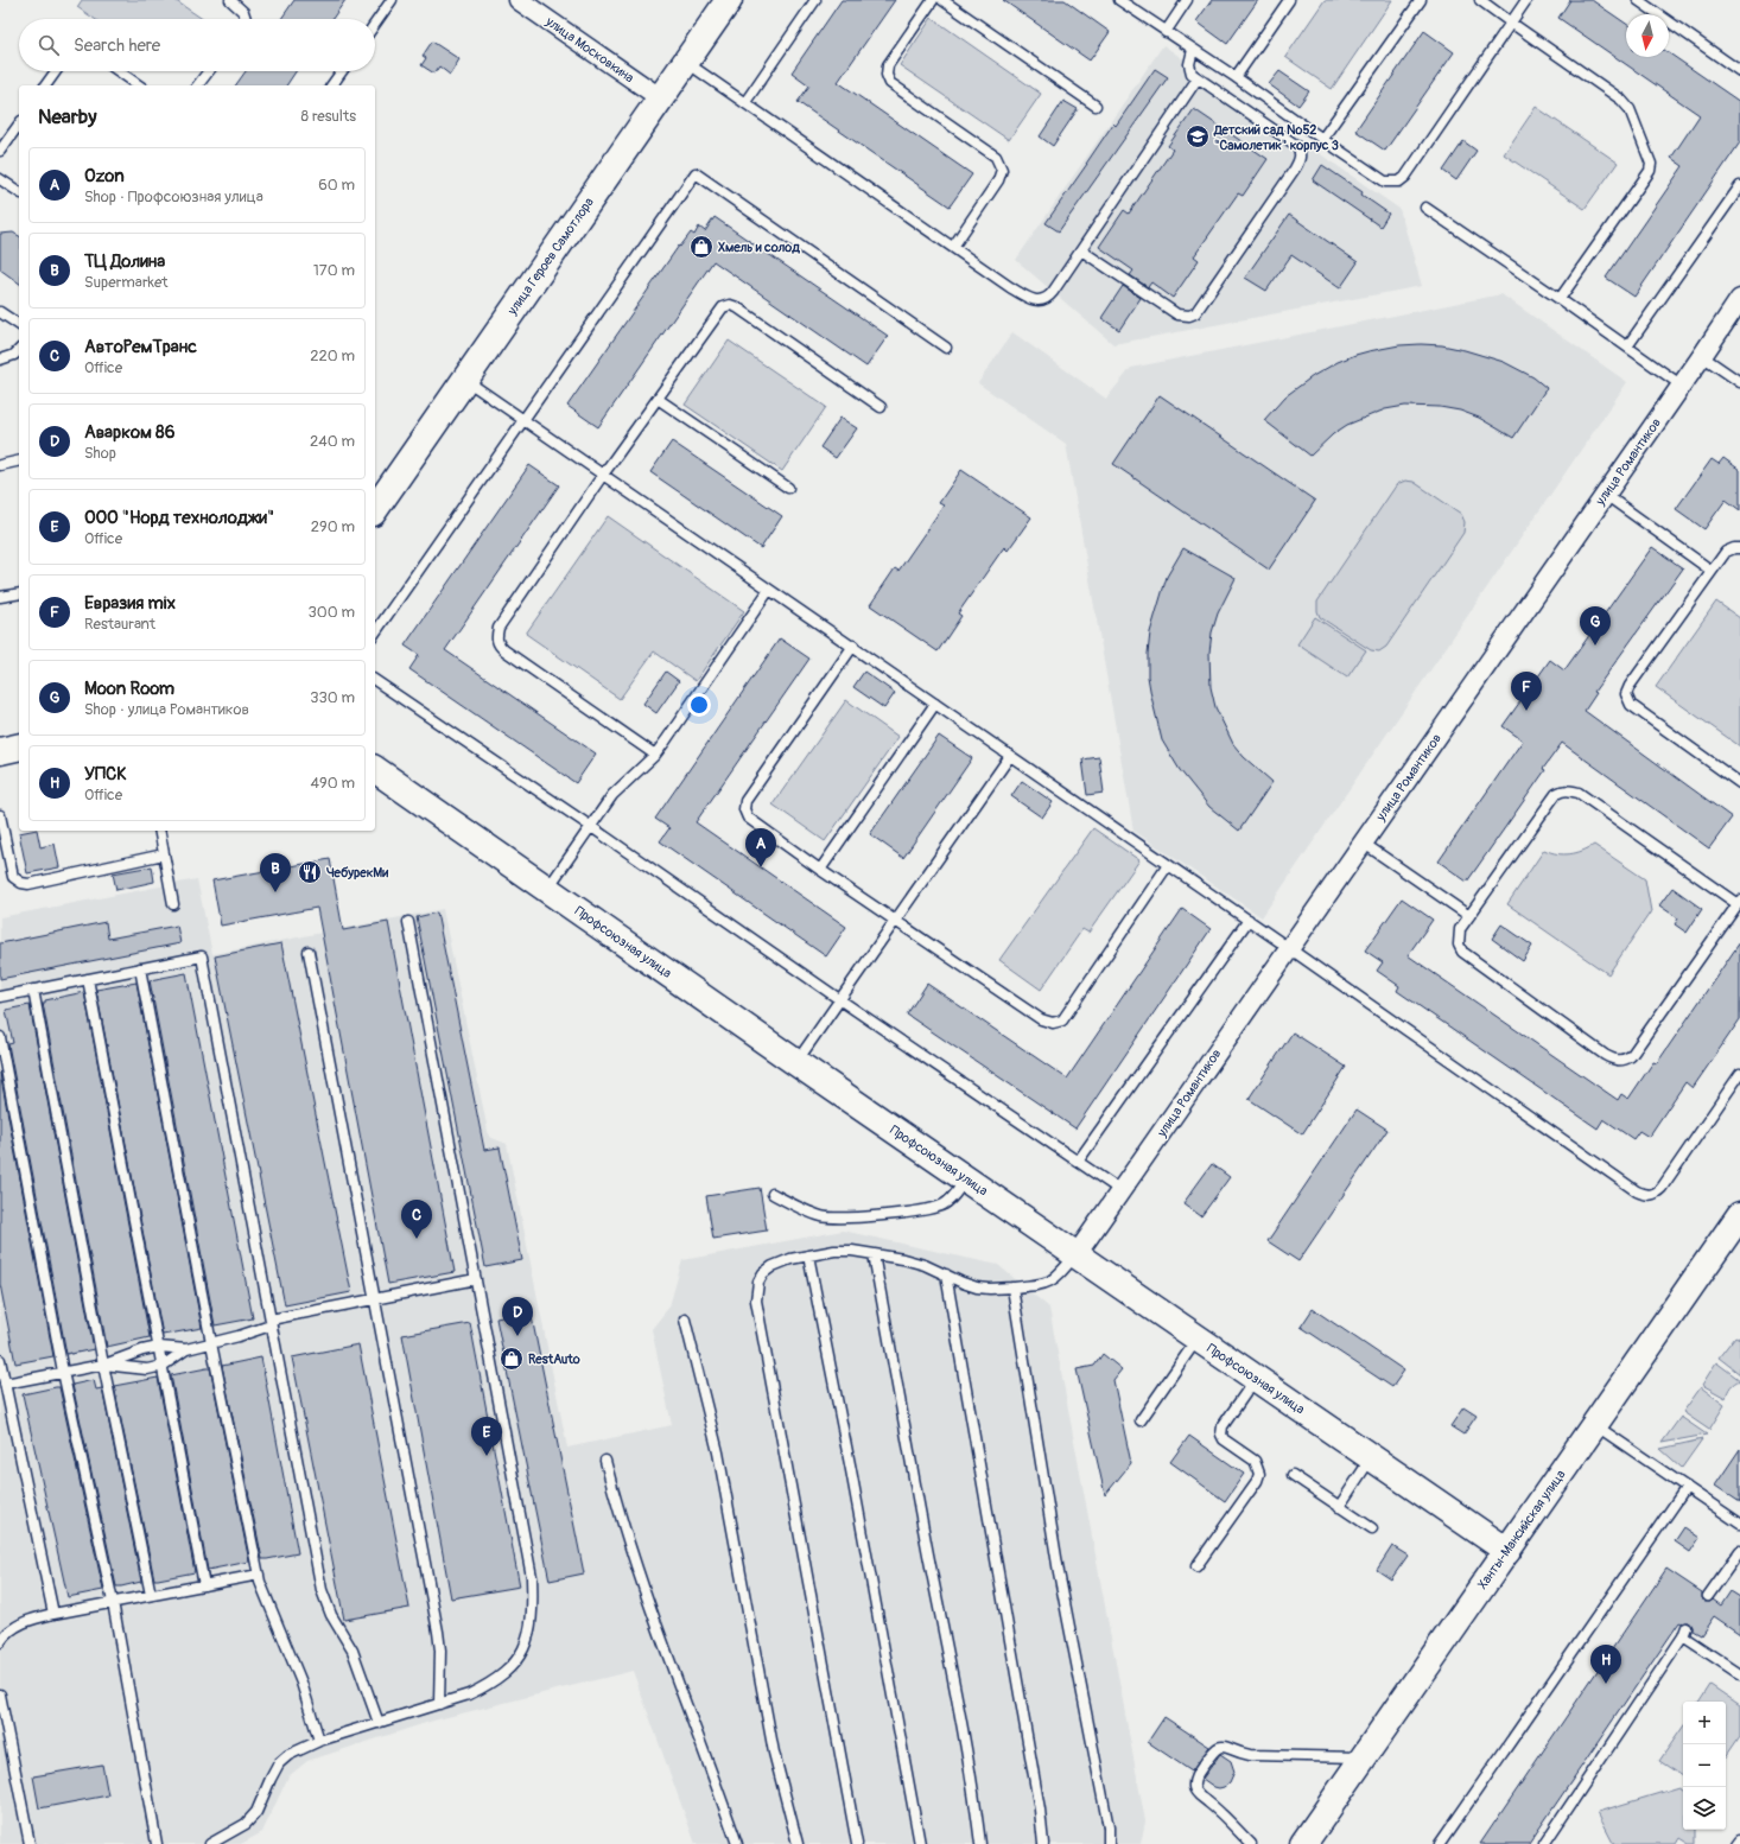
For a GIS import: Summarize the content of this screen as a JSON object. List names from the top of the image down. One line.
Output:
{"streets":{"main road":["улица Героев Самотлора","Профсоюзная улица","Ханты-Мансийская улица"],"street":["улица Московкина","улица Романтиков"]},"crossings":[["улица Московкина","улица Героев Самотлора"],["улица Романтиков","Профсоюзная улица"],["Профсоюзная улица","Ханты-Мансийская улица"]],"places":{"school or university":["Детский сад №52 \"Самолетик\" корпус 3"],"shop":["Хмель и солод","RestAuto"],"restaurant":["ЧебурекМи"]},"north":"bottom","page":{"search":"Search here","heading":["Nearby","8 results"],"list":[{"mark":"A","name":"Ozon","note":"Shop · Профсоюзная улица","value":"60 m"},{"mark":"B","name":"ТЦ Долина","note":"Supermarket","value":"170 m"},{"mark":"C","name":"АвтоРемТранс","note":"Office","value":"220 m"},{"mark":"D","name":"Аварком 86","note":"Shop","value":"240 m"},{"mark":"E","name":"ООО \"Норд технолоджи\"","note":"Office","value":"290 m"},{"mark":"F","name":"Евразия mix","note":"Restaurant","value":"300 m"},{"mark":"G","name":"Moon Room","note":"Shop · улица Романтиков","value":"330 m"},{"mark":"H","name":"УПСК","note":"Office","value":"490 m"}],"pins":["G","F","A","B","C","D","E","H"],"map_buttons":["+","−"]}}
